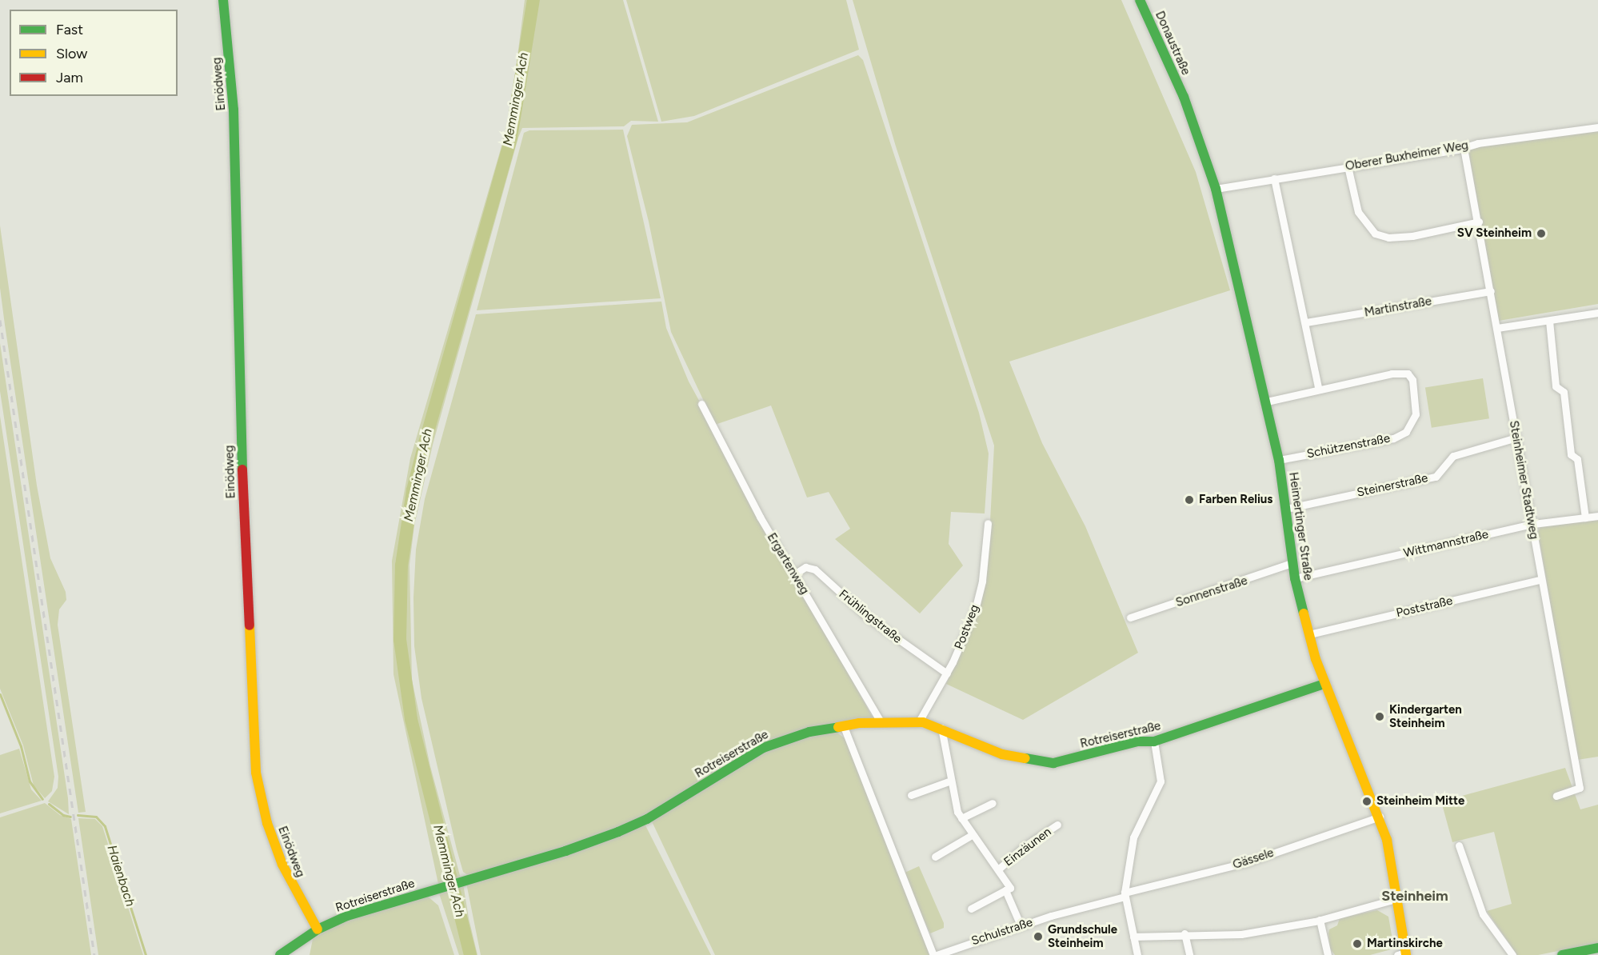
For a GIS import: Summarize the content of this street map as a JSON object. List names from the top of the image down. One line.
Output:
{"streets":{"street":["Donaustraße","Einödweg","Oberer Buxheimer Weg","Martinstraße","Schützenstraße","Steinheimer Stadtweg","Steinerstraße","Heimertinger Straße","Wittmannstraße","Ergartenweg","Sonnenstraße","Poststraße","Frühlingstraße","Postweg","Rotreiserstraße","Einzäunen","Gässele","Schulstraße"]},"crossings":[["Donaustraße","Heimertinger Straße"],["Einödweg","Rotreiserstraße"],["Oberer Buxheimer Weg","Steinheimer Stadtweg"],["Oberer Buxheimer Weg","Heimertinger Straße"],["Martinstraße","Steinheimer Stadtweg"],["Schützenstraße","Heimertinger Straße"],["Steinheimer Stadtweg","Steinerstraße"],["Steinheimer Stadtweg","Wittmannstraße"],["Steinheimer Stadtweg","Poststraße"],["Steinerstraße","Heimertinger Straße"],["Heimertinger Straße","Wittmannstraße"],["Heimertinger Straße","Sonnenstraße"],["Heimertinger Straße","Poststraße"],["Heimertinger Straße","Rotreiserstraße"],["Heimertinger Straße","Gässele"],["Ergartenweg","Frühlingstraße"],["Ergartenweg","Rotreiserstraße"],["Frühlingstraße","Postweg"],["Postweg","Rotreiserstraße"],["Rotreiserstraße","Einzäunen"],["Einzäunen","Schulstraße"],["Gässele","Schulstraße"]],"districts":["Steinheim"],"water":["Memminger Ach","Haienbach"],"places":["SV Steinheim","Farben Relius","Kindergarten Steinheim","Steinheim Mitte","Grundschule Steinheim","Martinskirche"],"legend":["Fast","Slow","Jam"]}
